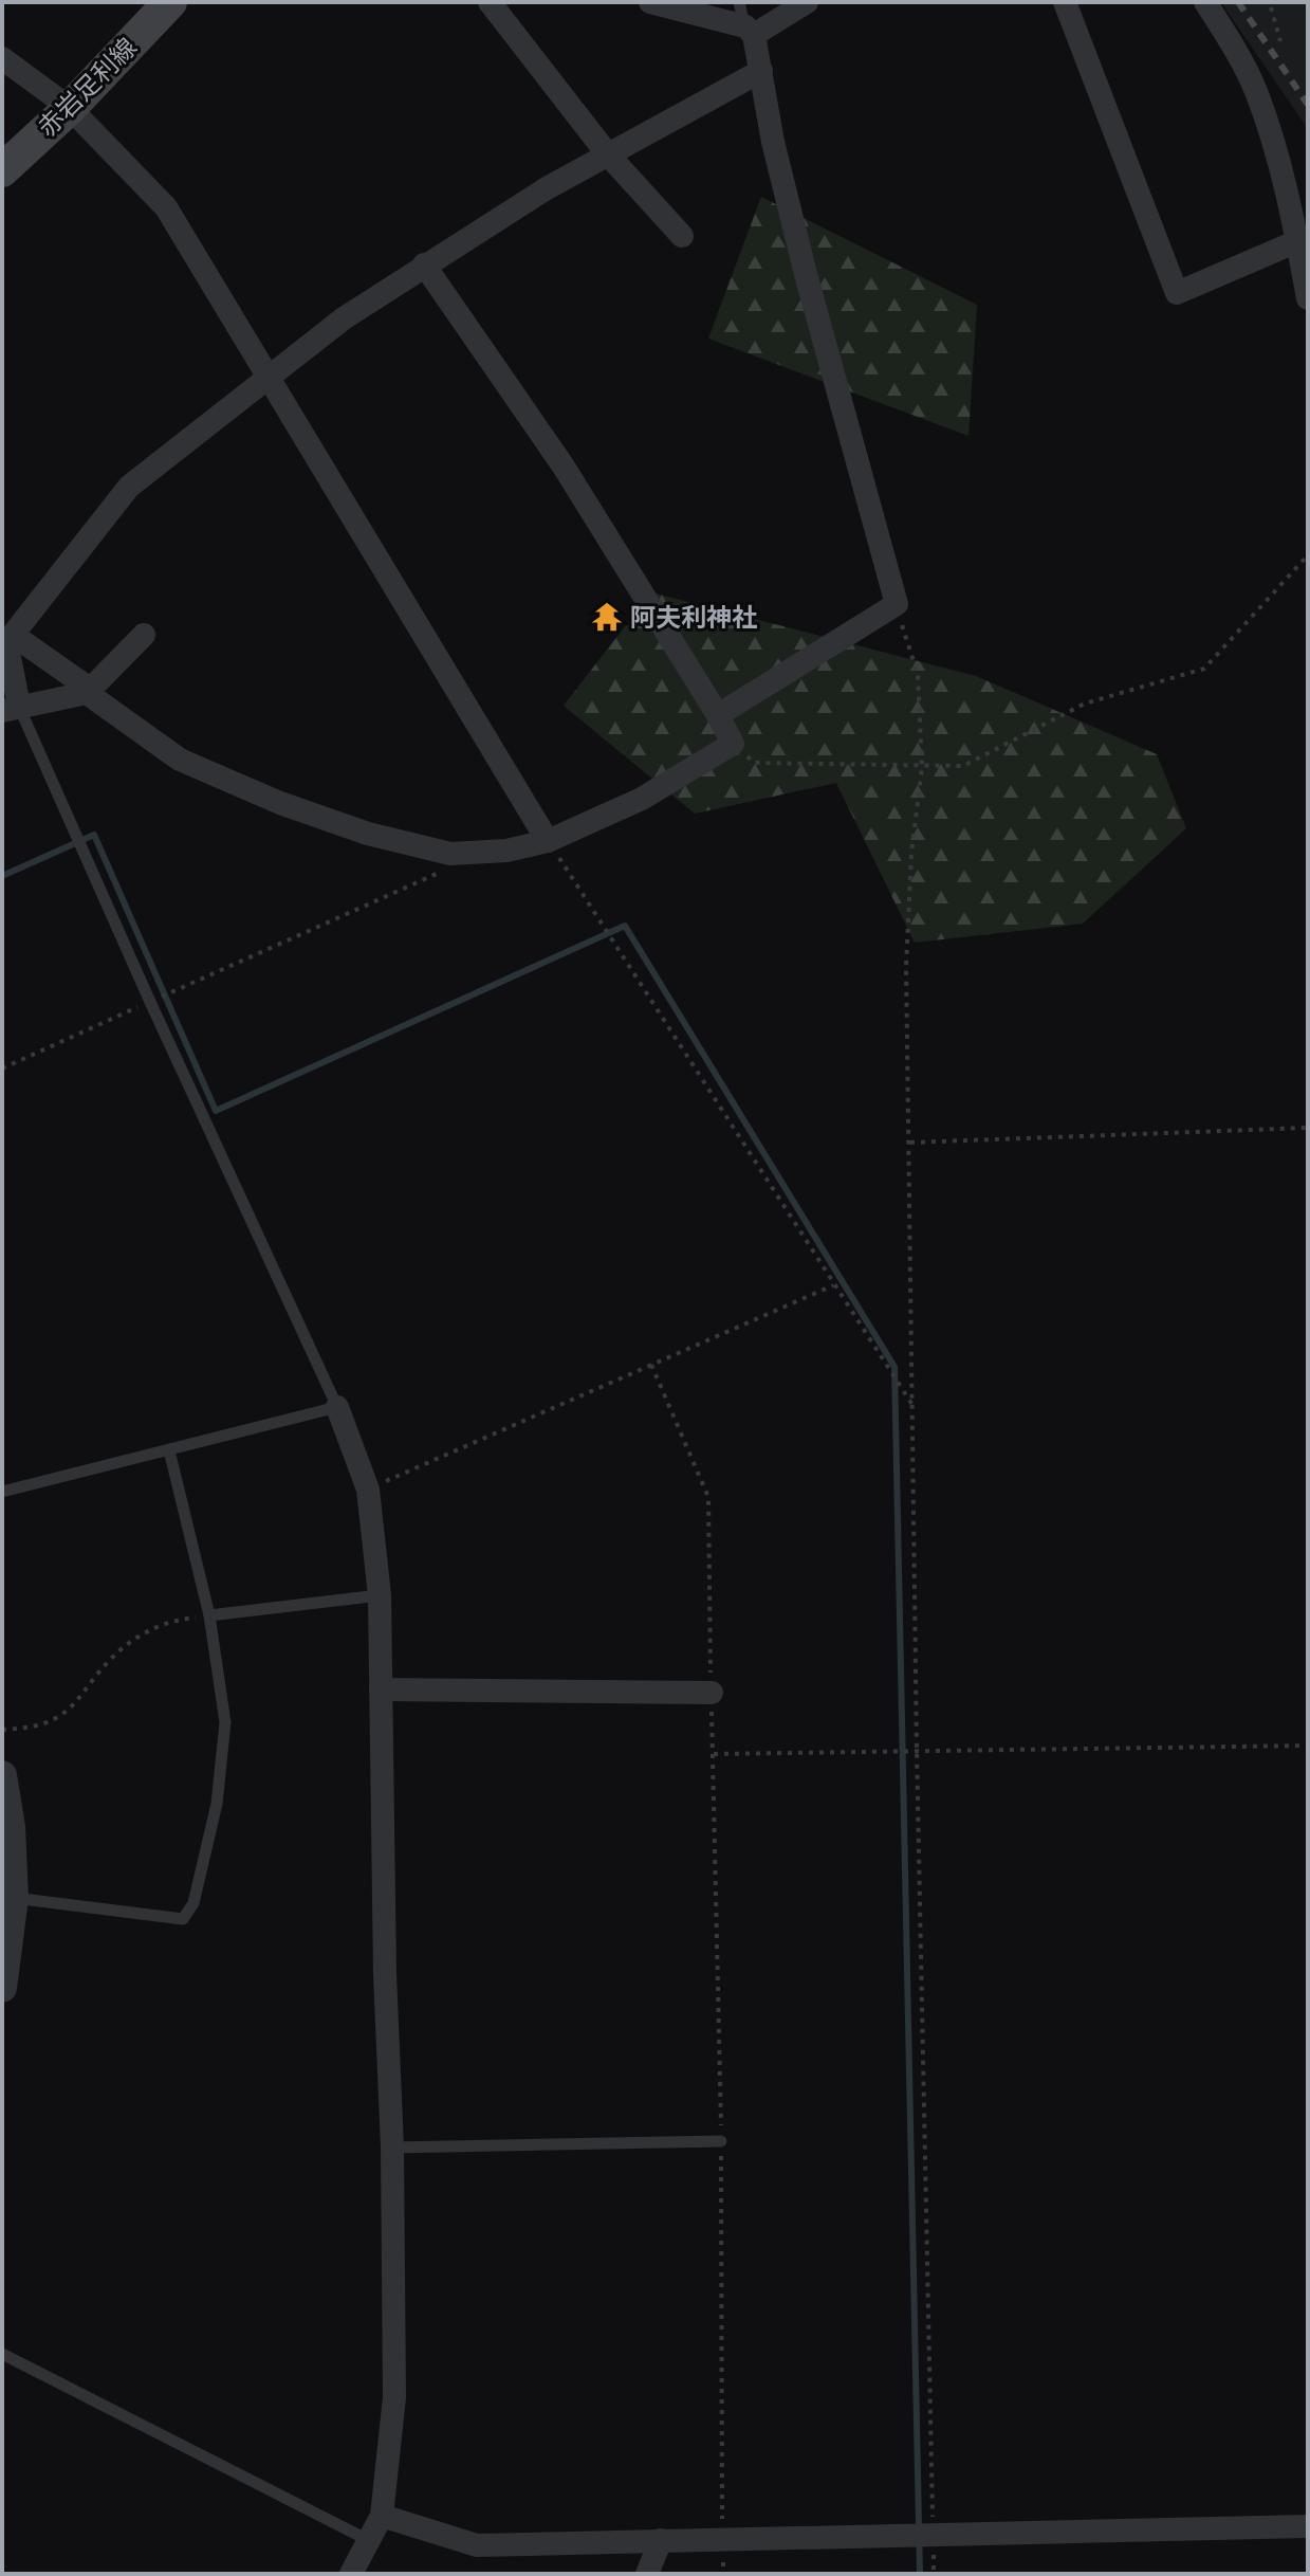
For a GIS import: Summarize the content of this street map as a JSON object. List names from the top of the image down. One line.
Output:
{"streets":{"main road":["赤岩足利線"]},"places":{"temple":["阿夫利神社"]}}
